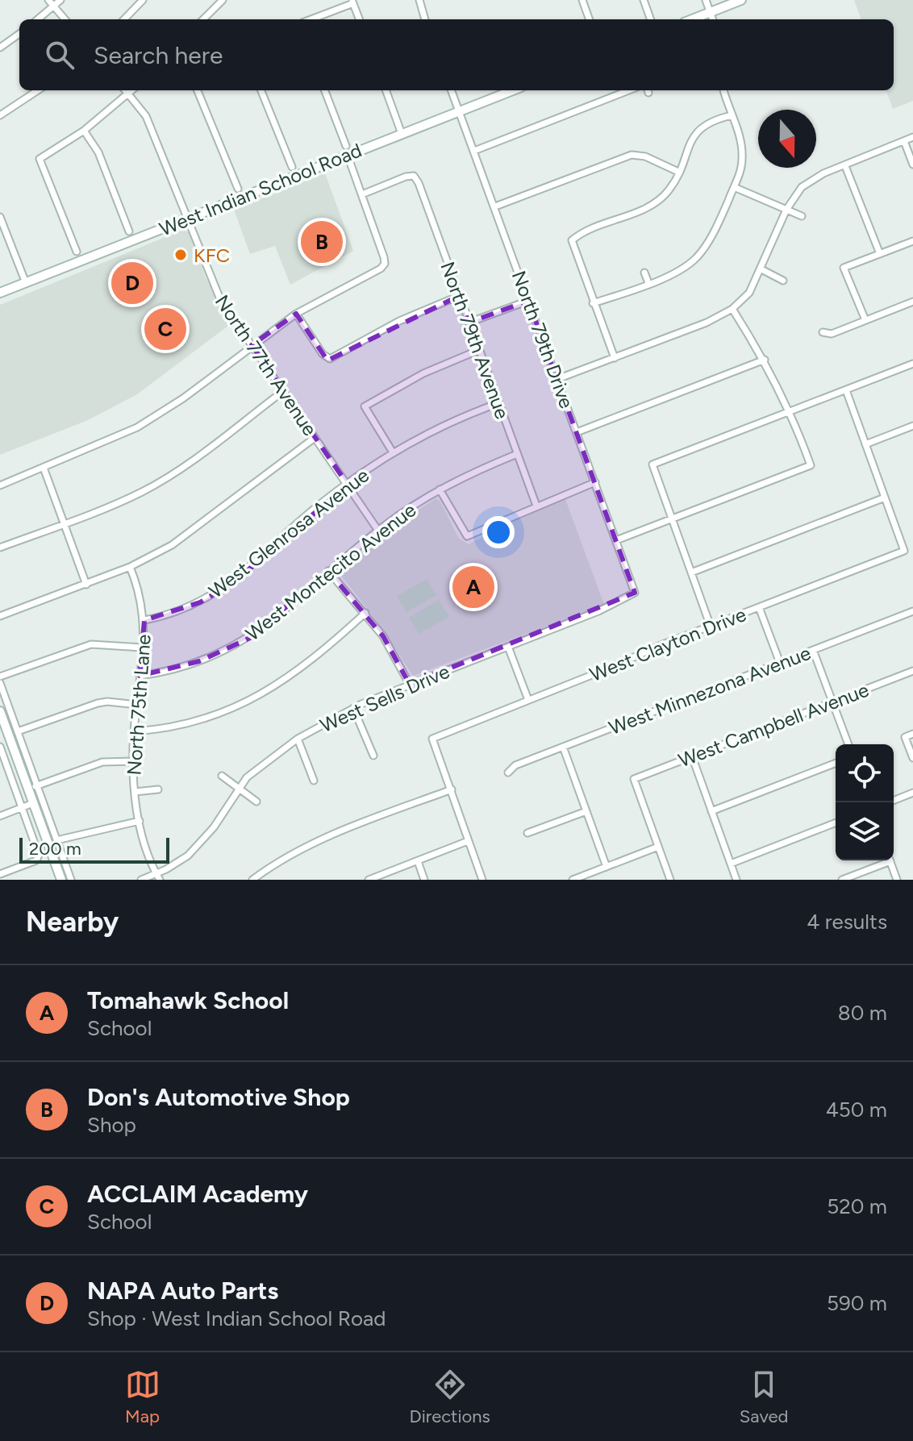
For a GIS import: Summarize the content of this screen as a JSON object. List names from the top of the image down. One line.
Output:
{"streets":{"main road":["West Indian School Road"],"street":["North 79th Drive","North 79th Avenue","North 77th Avenue","West Glenrosa Avenue","West Montecito Avenue","West Clayton Drive","West Minnezona Avenue","West Sells Drive","North 75th Lane","West Campbell Avenue"]},"crossings":[["West Indian School Road","North 79th Drive"],["West Indian School Road","North 77th Avenue"],["North 79th Drive","West Sells Drive"],["North 79th Avenue","West Glenrosa Avenue"],["North 79th Avenue","West Montecito Avenue"],["North 77th Avenue","West Glenrosa Avenue"],["North 77th Avenue","West Montecito Avenue"],["West Glenrosa Avenue","North 75th Lane"],["West Montecito Avenue","North 75th Lane"],["West Sells Drive","North 75th Lane"]],"places":["KFC"],"scale_bar":"200 m","north":"bottom","page":{"search":"Search here","pins":["B","D","C","A"],"scale":"200 m","heading":["Nearby","4 results"],"list":[{"mark":"A","name":"Tomahawk School","note":"School","value":"80 m"},{"mark":"B","name":"Don's Automotive Shop","note":"Shop","value":"450 m"},{"mark":"C","name":"ACCLAIM Academy","note":"School","value":"520 m"},{"mark":"D","name":"NAPA Auto Parts","note":"Shop · West Indian School Road","value":"590 m"}],"nav":["Map","Directions","Saved"]}}
